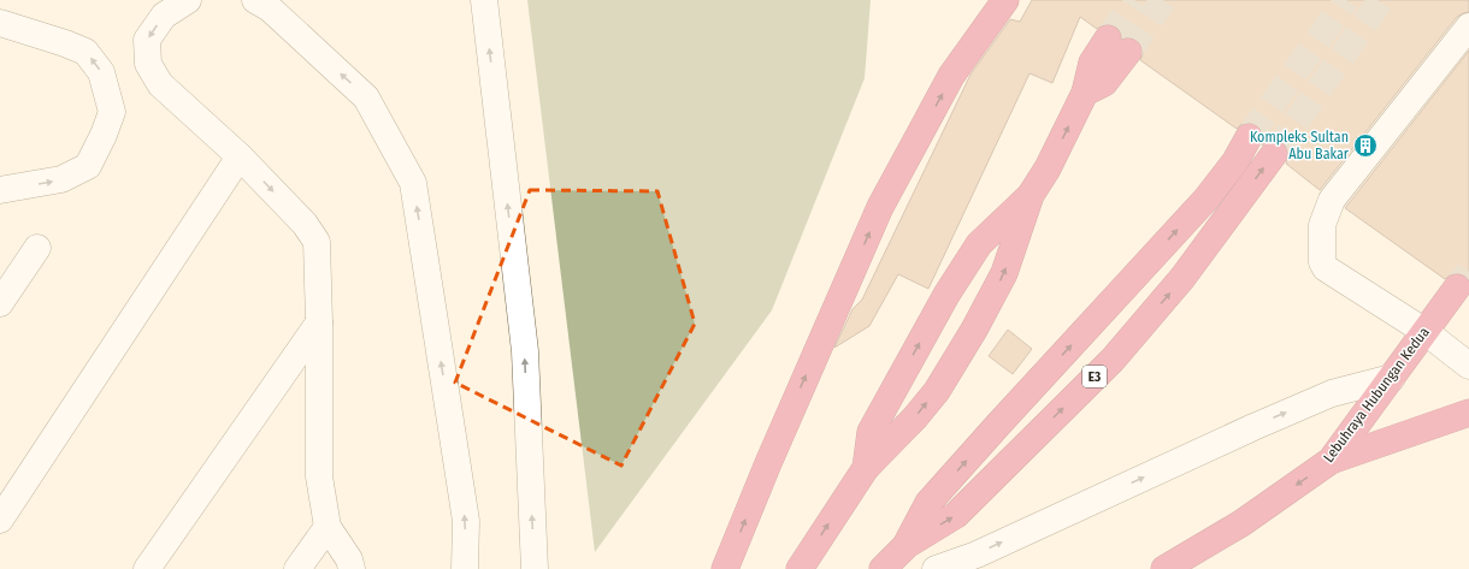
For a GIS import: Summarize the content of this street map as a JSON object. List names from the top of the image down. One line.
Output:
{"streets":{"highway":["E3","Lebuhraya Hubungan Kedua"]},"places":{"building":["Kompleks Sultan Abu Bakar"]}}
